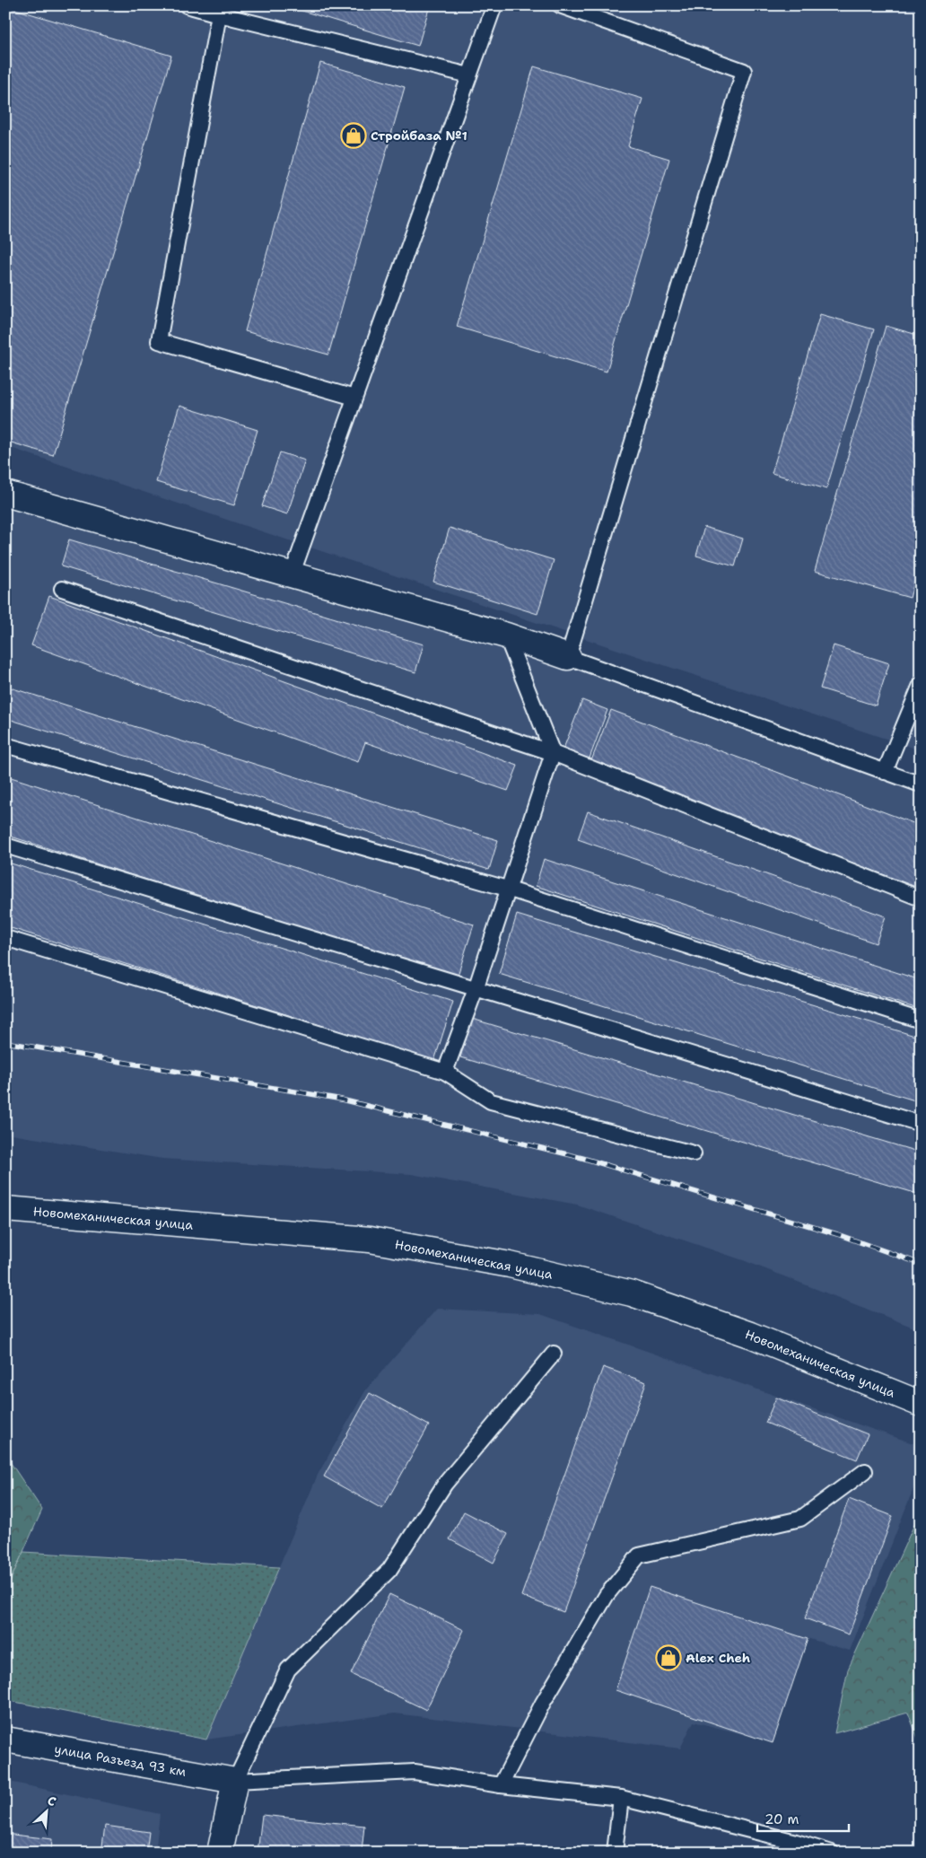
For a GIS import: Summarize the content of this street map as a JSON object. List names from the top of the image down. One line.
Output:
{"streets":{"main road":["Новомеханическая улица","улица Разъезд 93 км"]},"places":{"shop":["Стройбаза №1","Alex Cheh"]},"scale_bar":"20 m","north":"top right"}
